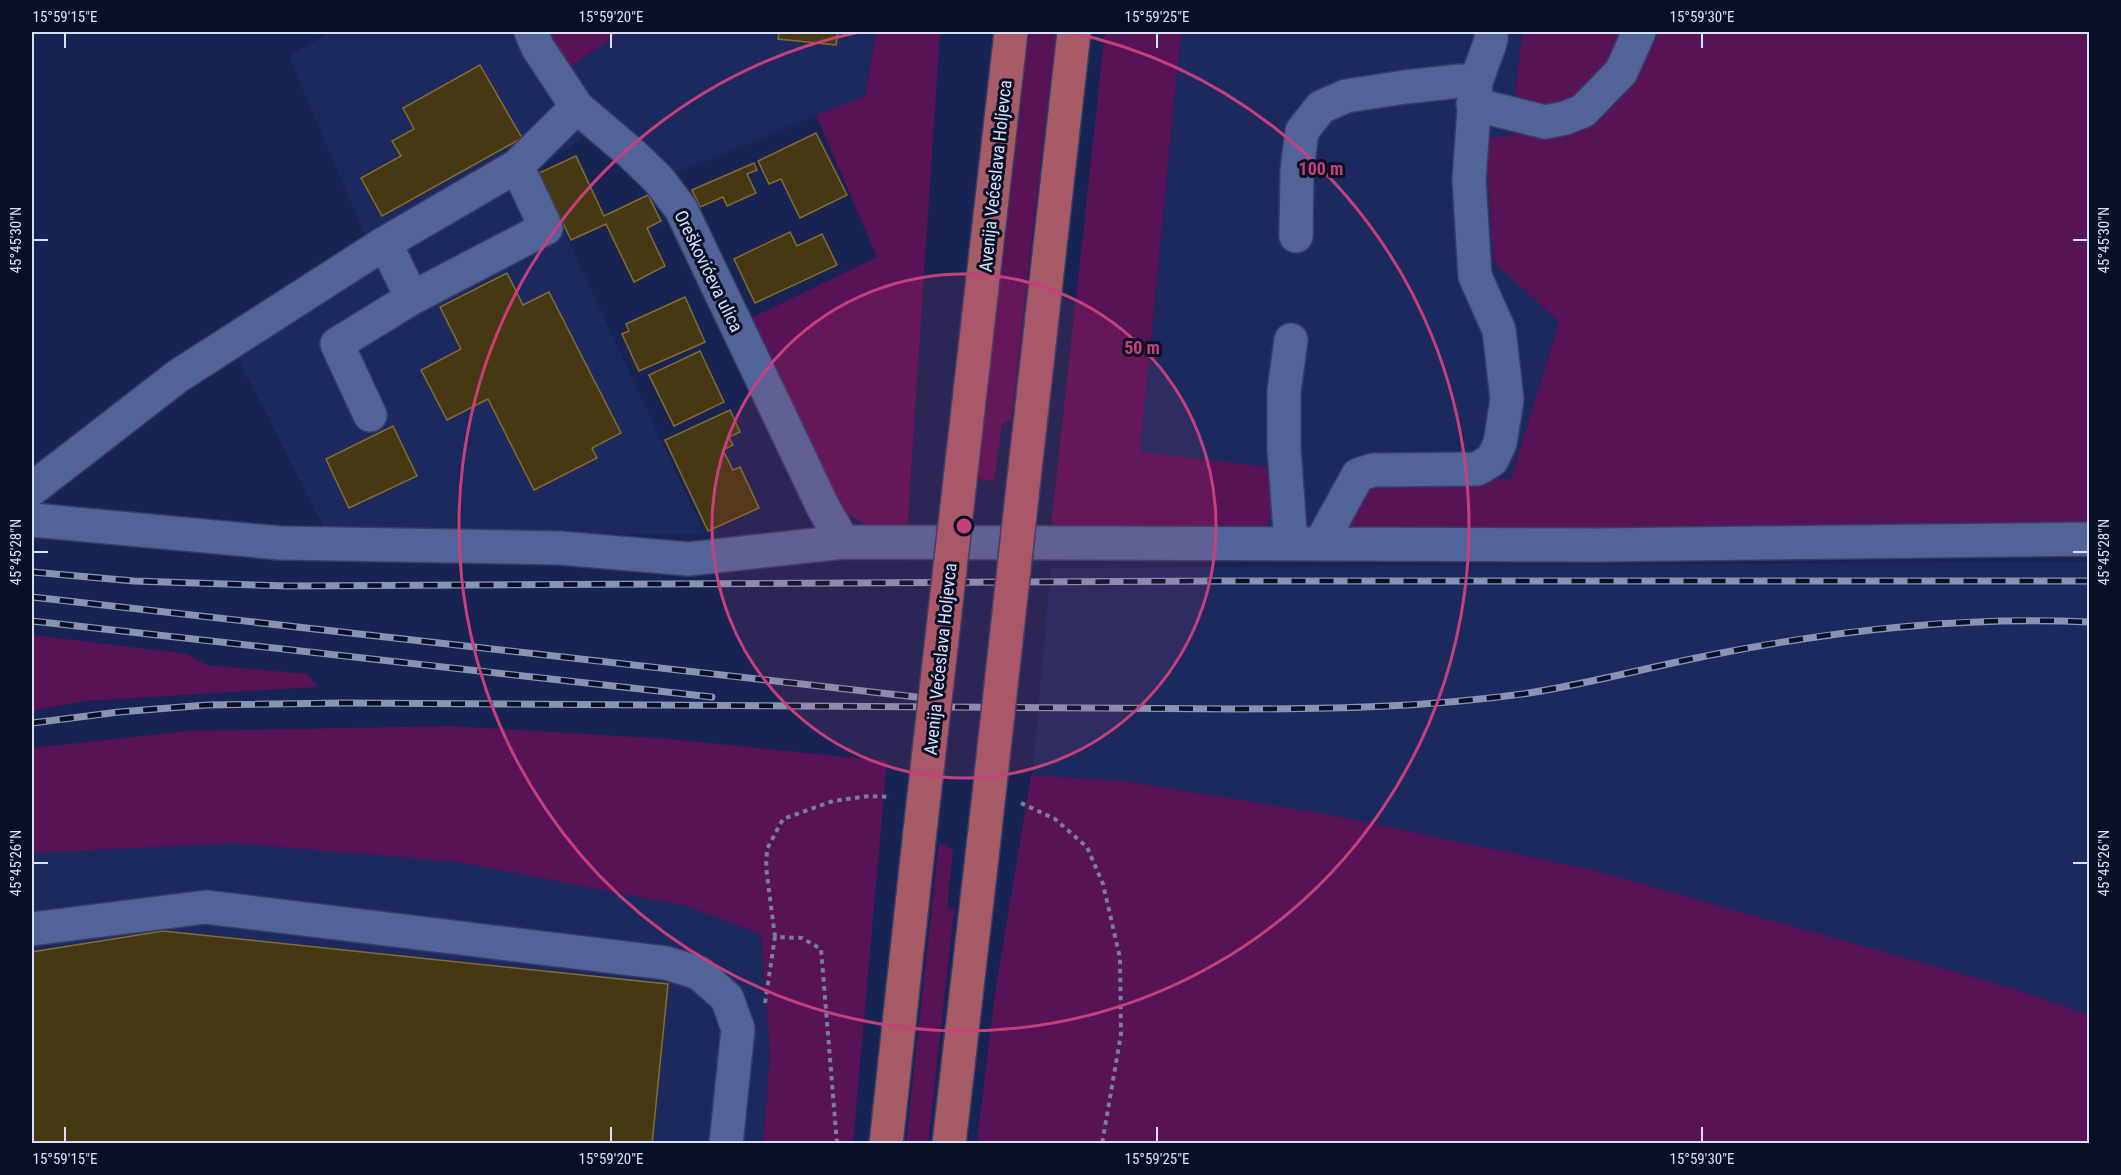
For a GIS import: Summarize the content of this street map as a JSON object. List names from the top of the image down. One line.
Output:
{"streets":{"main road":["Avenija Većeslava Holjevca"],"street":["Oreškovićeva ulica"]},"coordinates":["15°59'15\"E","15°59'20\"E","15°59'25\"E","15°59'30\"E","45°45'30\"N","45°45'28\"N","45°45'26\"N"],"rings":["100 m","50 m"]}
